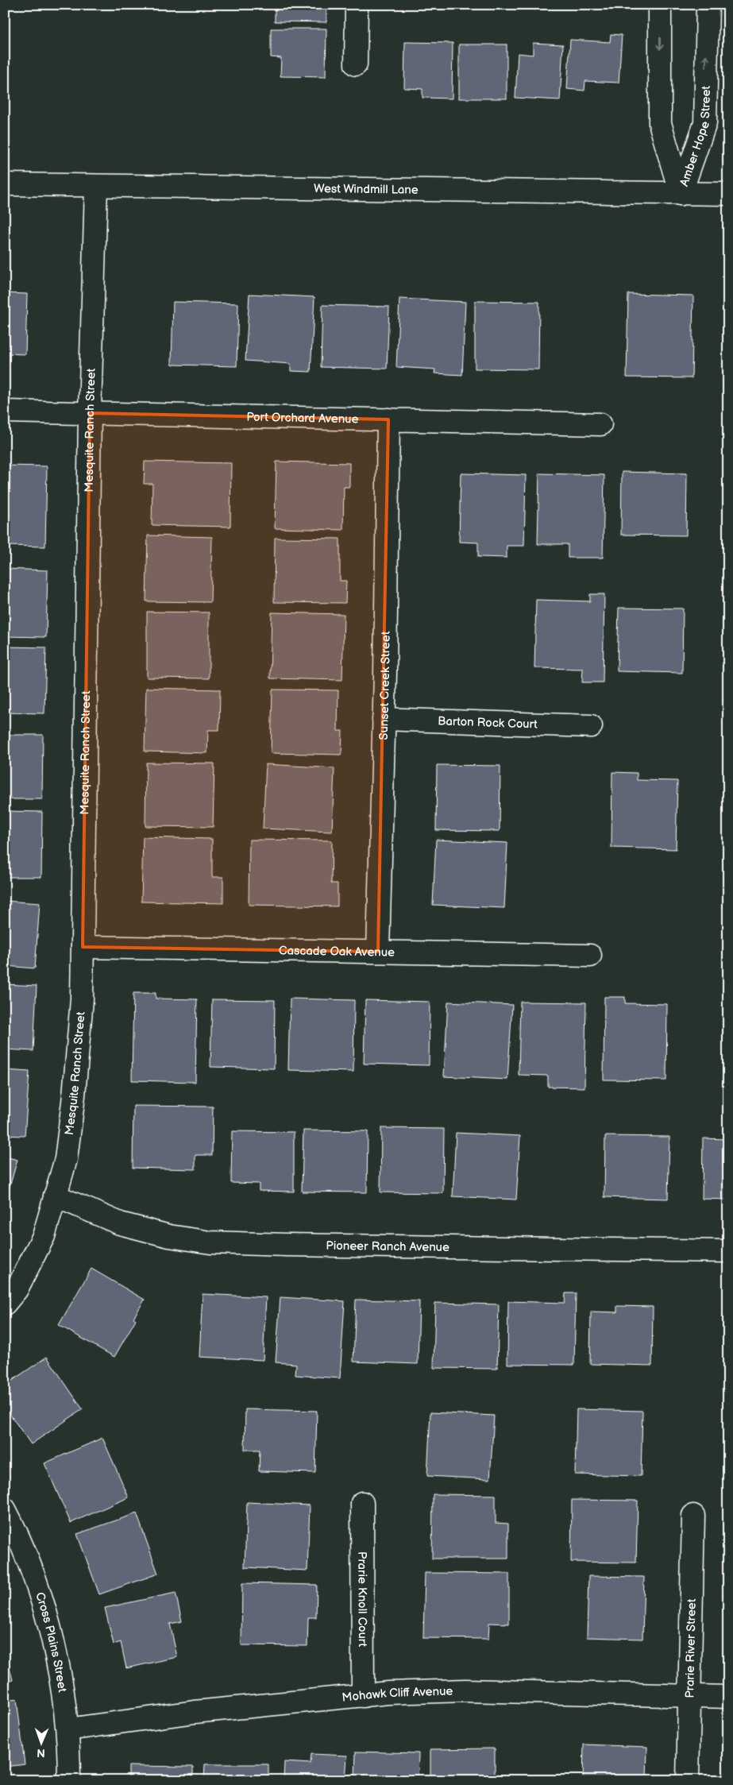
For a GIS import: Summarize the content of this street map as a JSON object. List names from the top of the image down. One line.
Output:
{"streets":{"street":["Amber Hope Street","West Windmill Lane","Port Orchard Avenue","Mesquite Ranch Street","Sunset Creek Street","Barton Rock Court","Cascade Oak Avenue","Pioneer Ranch Avenue","Prarie Knoll Court","Cross Plains Street","Prarie River Street","Mohawk Cliff Avenue"]},"crossings":[["Amber Hope Street","West Windmill Lane"],["West Windmill Lane","Mesquite Ranch Street"],["Port Orchard Avenue","Mesquite Ranch Street"],["Port Orchard Avenue","Sunset Creek Street"],["Mesquite Ranch Street","Cascade Oak Avenue"],["Mesquite Ranch Street","Pioneer Ranch Avenue"],["Sunset Creek Street","Barton Rock Court"],["Sunset Creek Street","Cascade Oak Avenue"],["Prarie Knoll Court","Mohawk Cliff Avenue"],["Cross Plains Street","Mohawk Cliff Avenue"],["Prarie River Street","Mohawk Cliff Avenue"]],"north":"bottom"}
